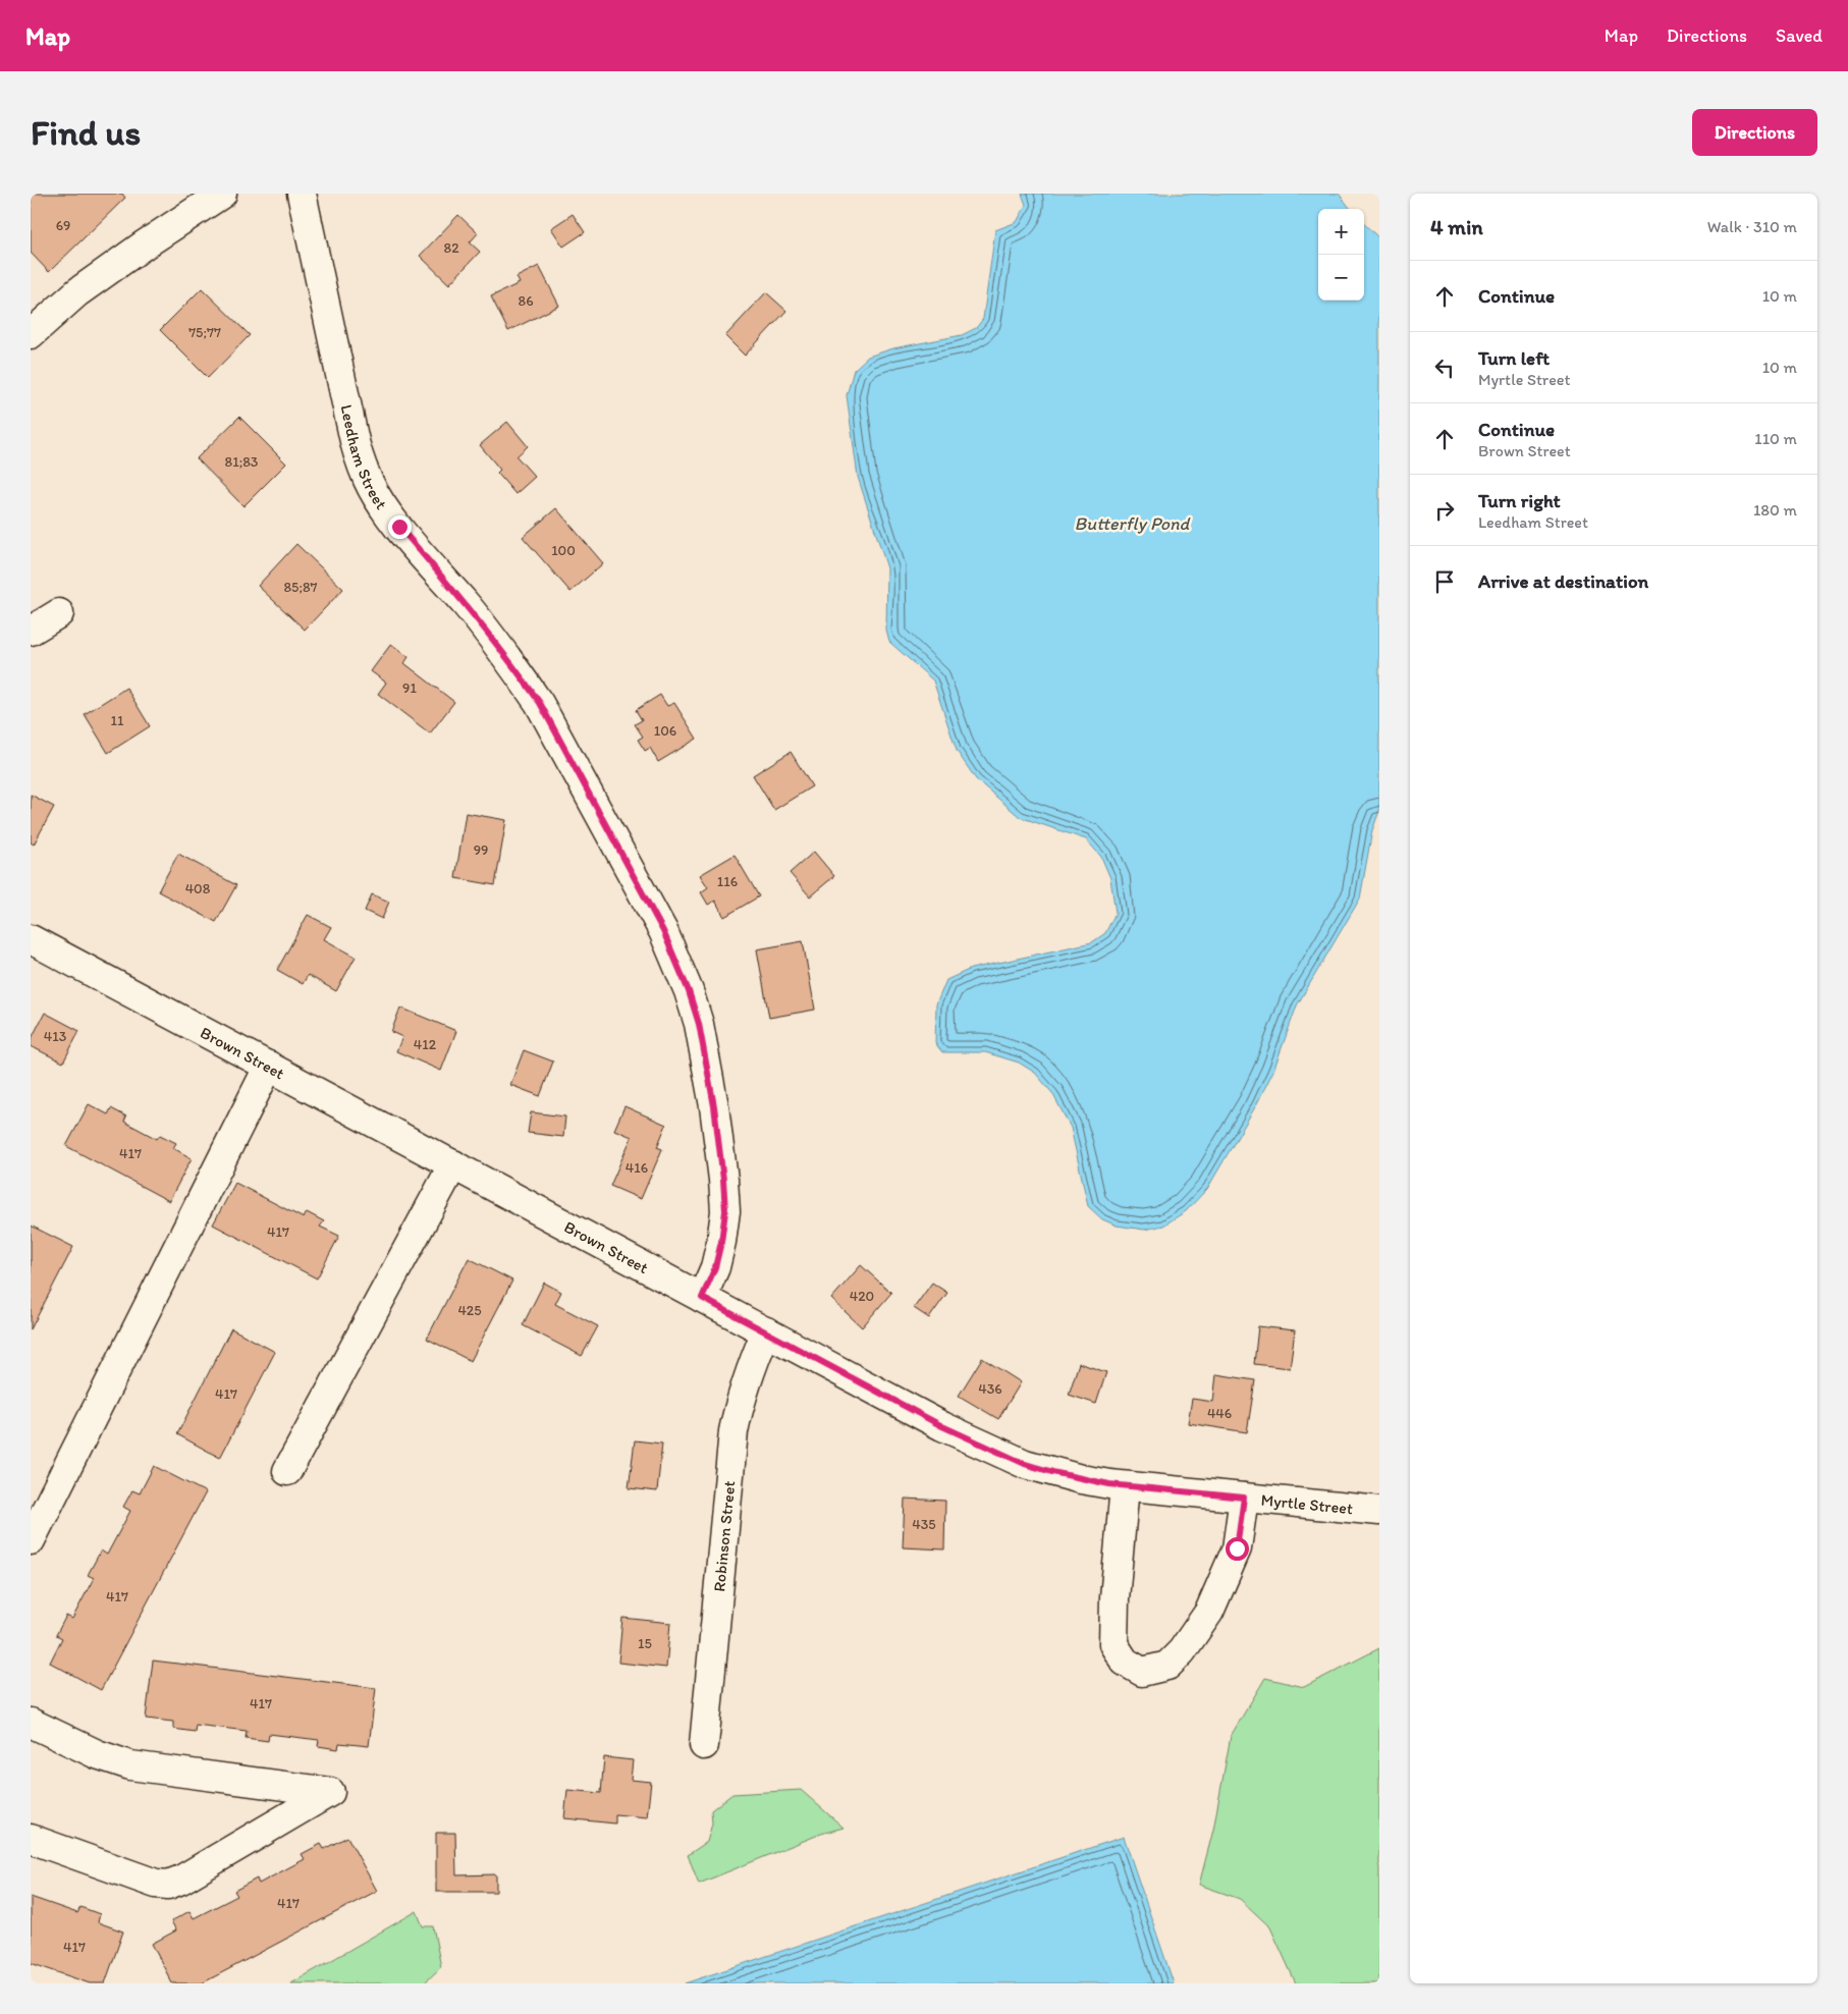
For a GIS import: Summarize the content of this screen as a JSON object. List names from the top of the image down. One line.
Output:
{"streets":{"street":["Leedham Street","Brown Street","Myrtle Street","Robinson Street"]},"crossings":[["Leedham Street","Brown Street"],["Brown Street","Myrtle Street"],["Brown Street","Robinson Street"]],"water":["Butterfly Pond"],"house_numbers":["69","82","86","75;77","81;83","100","85;87","91","11","106","99","116","408","413","412","417","416","417","420","425","436","417","446","435","417","15","417","417","417"],"page":{"header":"Map","nav":["Map","Directions","Saved"],"buttons":"Directions","title":"Find us","heading":["4 min","Walk · 310 m"],"map_buttons":["+","−"],"list":[["Continue","10 m"],["Turn left","Myrtle Street","10 m"],["Continue","Brown Street","110 m"],["Turn right","Leedham Street","180 m"],"Arrive at destination"]}}
